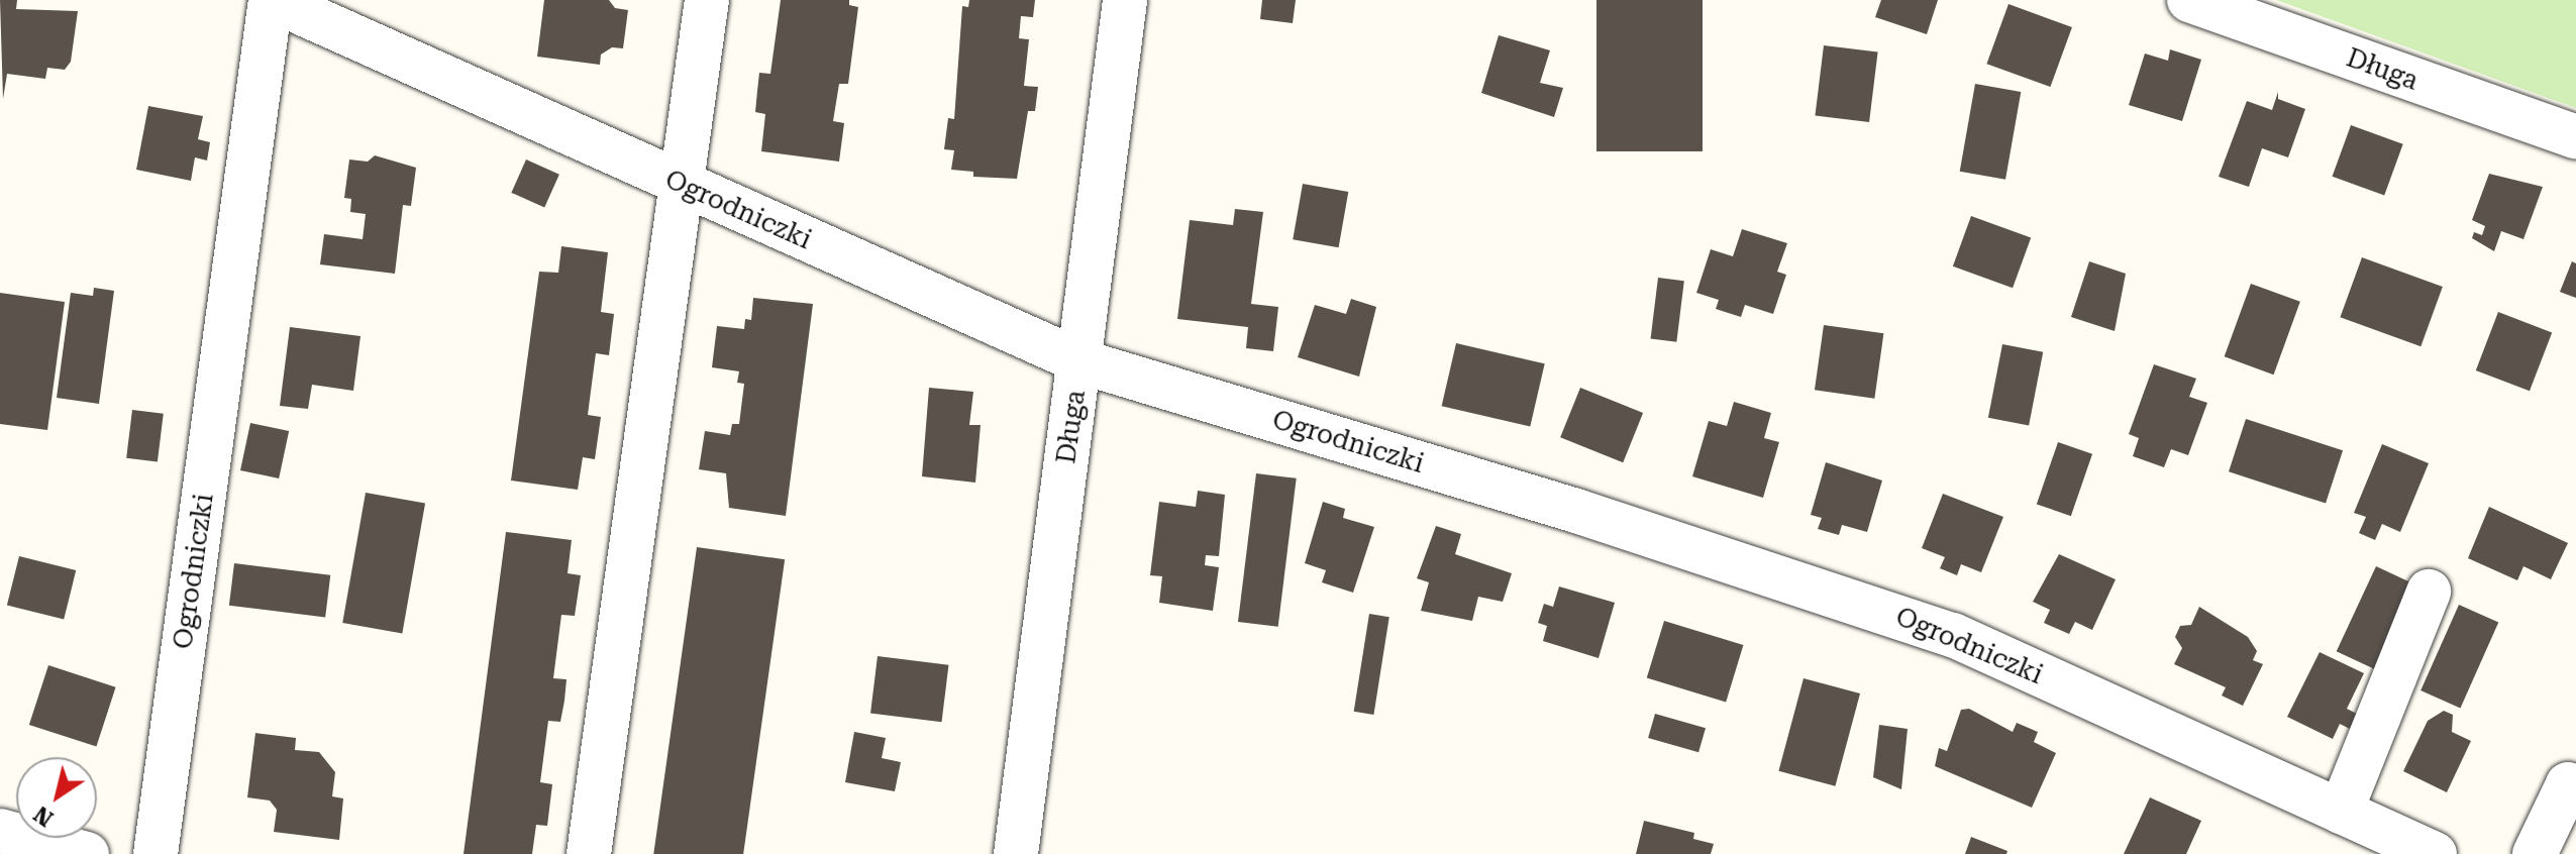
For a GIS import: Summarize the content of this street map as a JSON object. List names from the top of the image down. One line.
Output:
{"streets":{"street":["Długa","Ogrodniczki"]},"crossings":[["Długa","Ogrodniczki"]],"north":"bottom left"}
